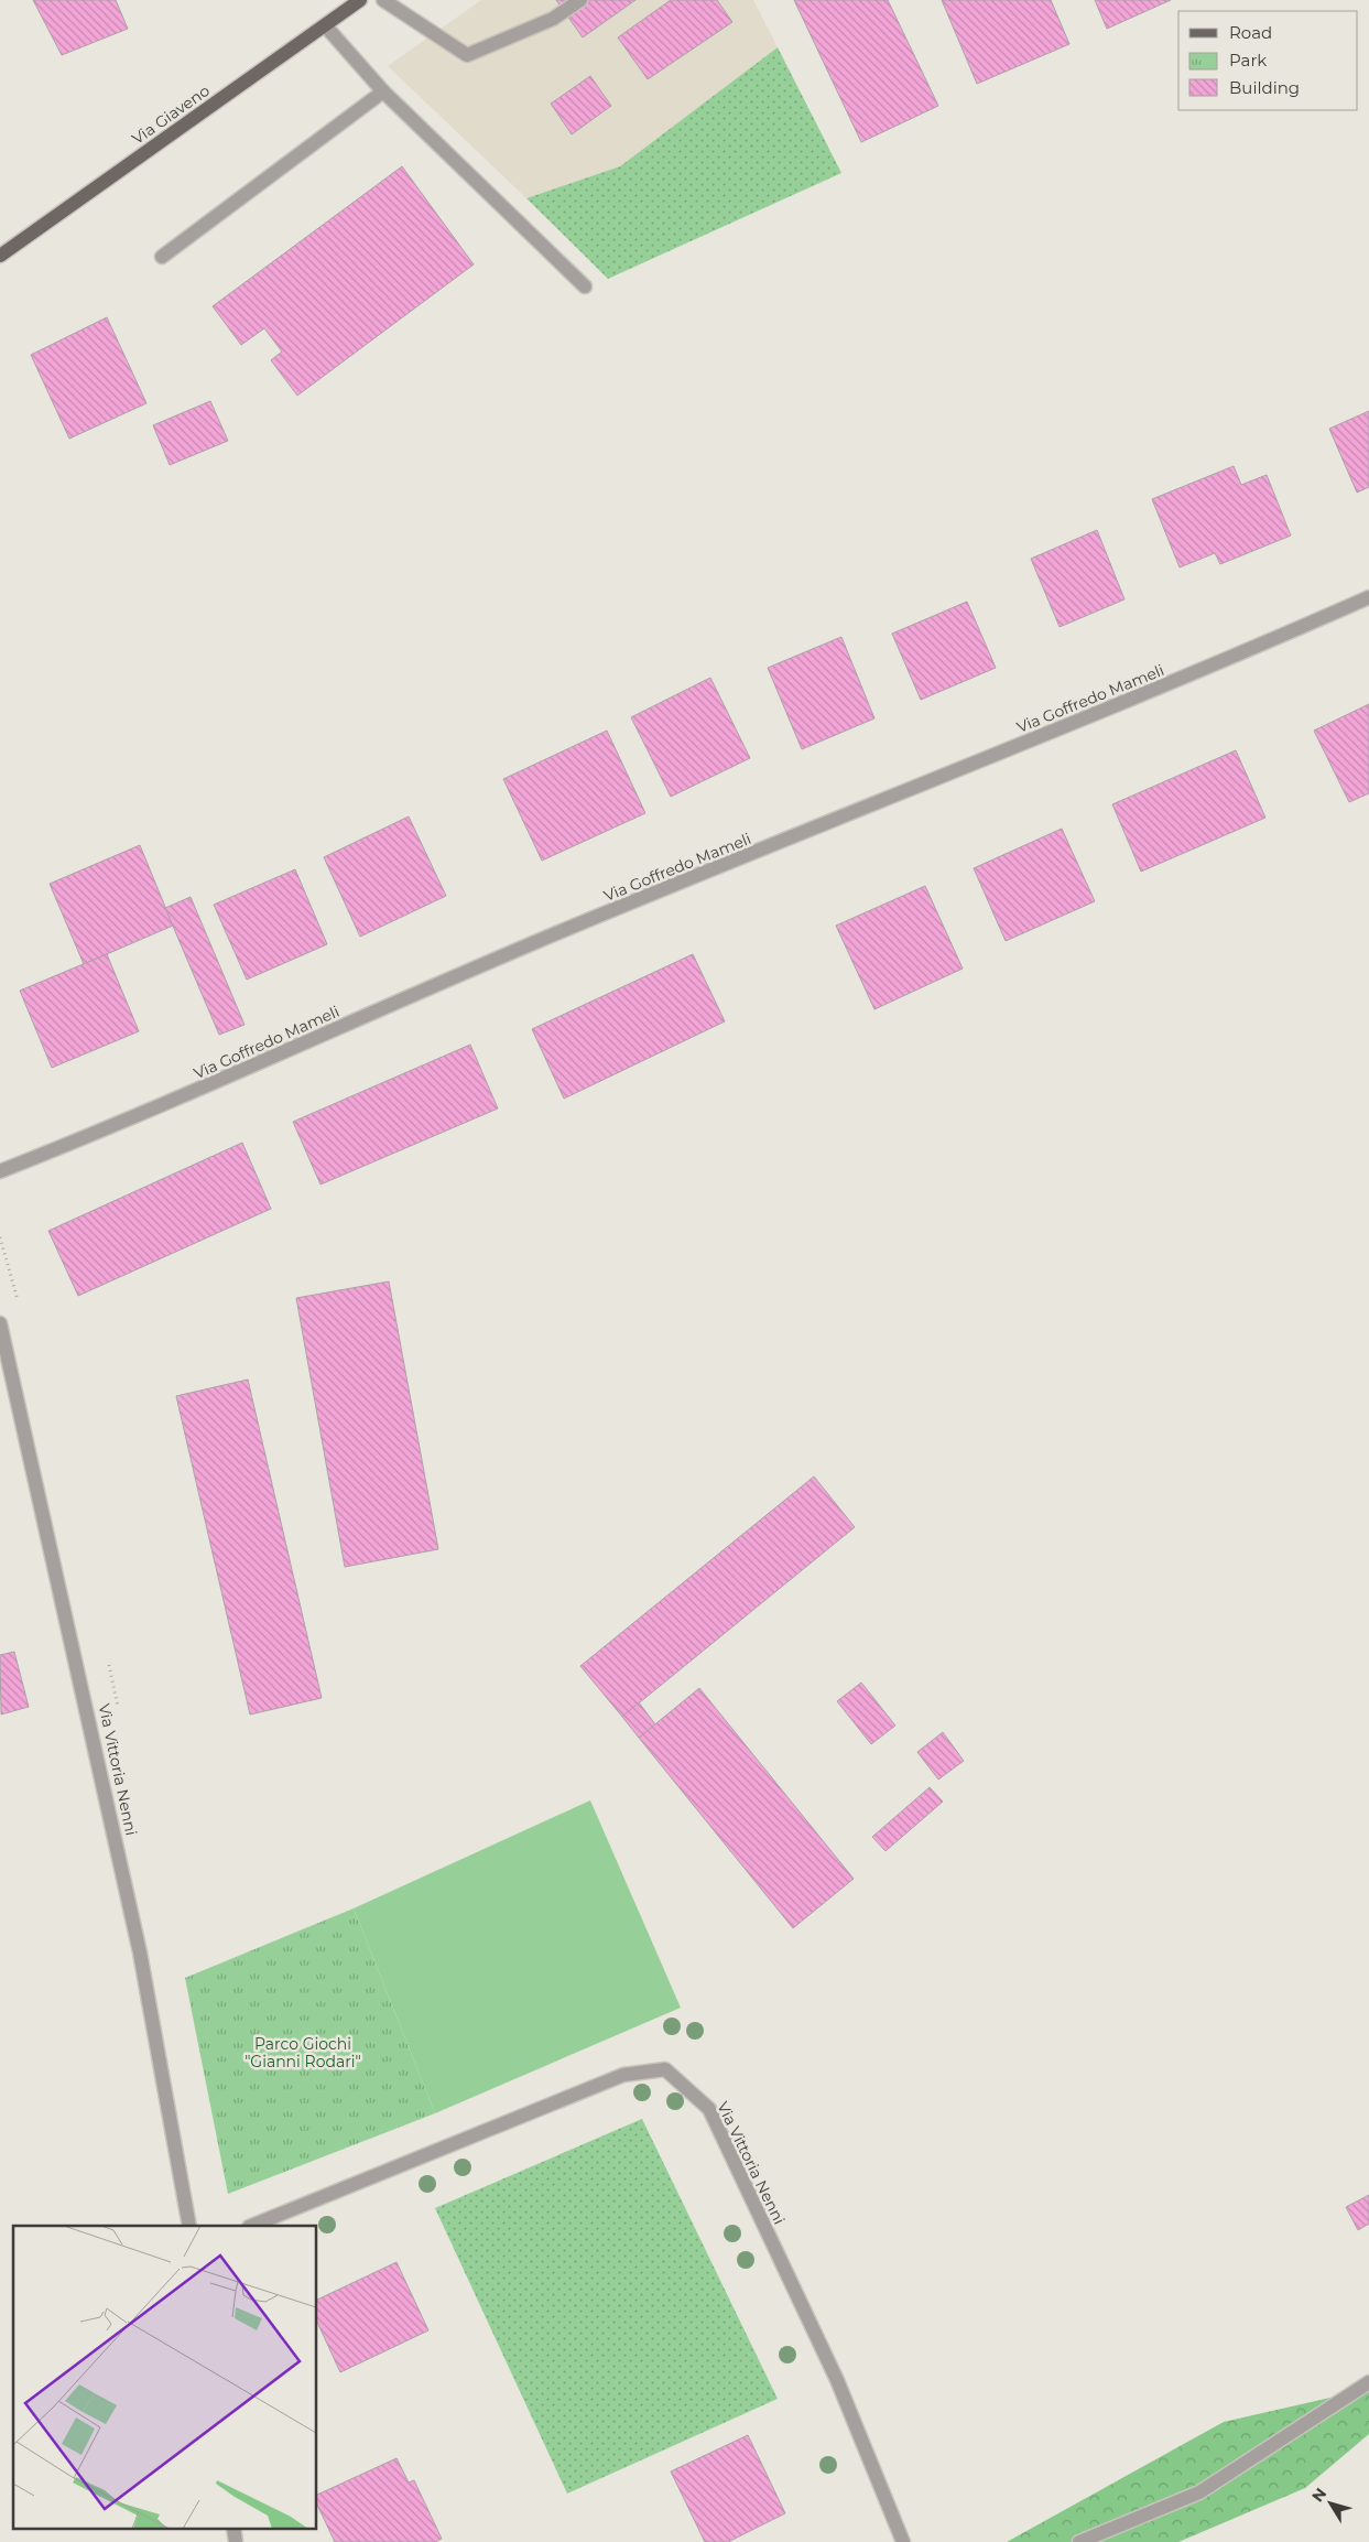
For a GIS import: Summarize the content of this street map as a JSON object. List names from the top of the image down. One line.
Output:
{"streets":{"main road":["Via Giaveno"],"street":["Via Goffredo Mameli","Via Vittoria Nenni"]},"parks":["Parco Giochi \"Gianni Rodari\""],"legend":["Road","Park","Building"],"north":"top left"}
